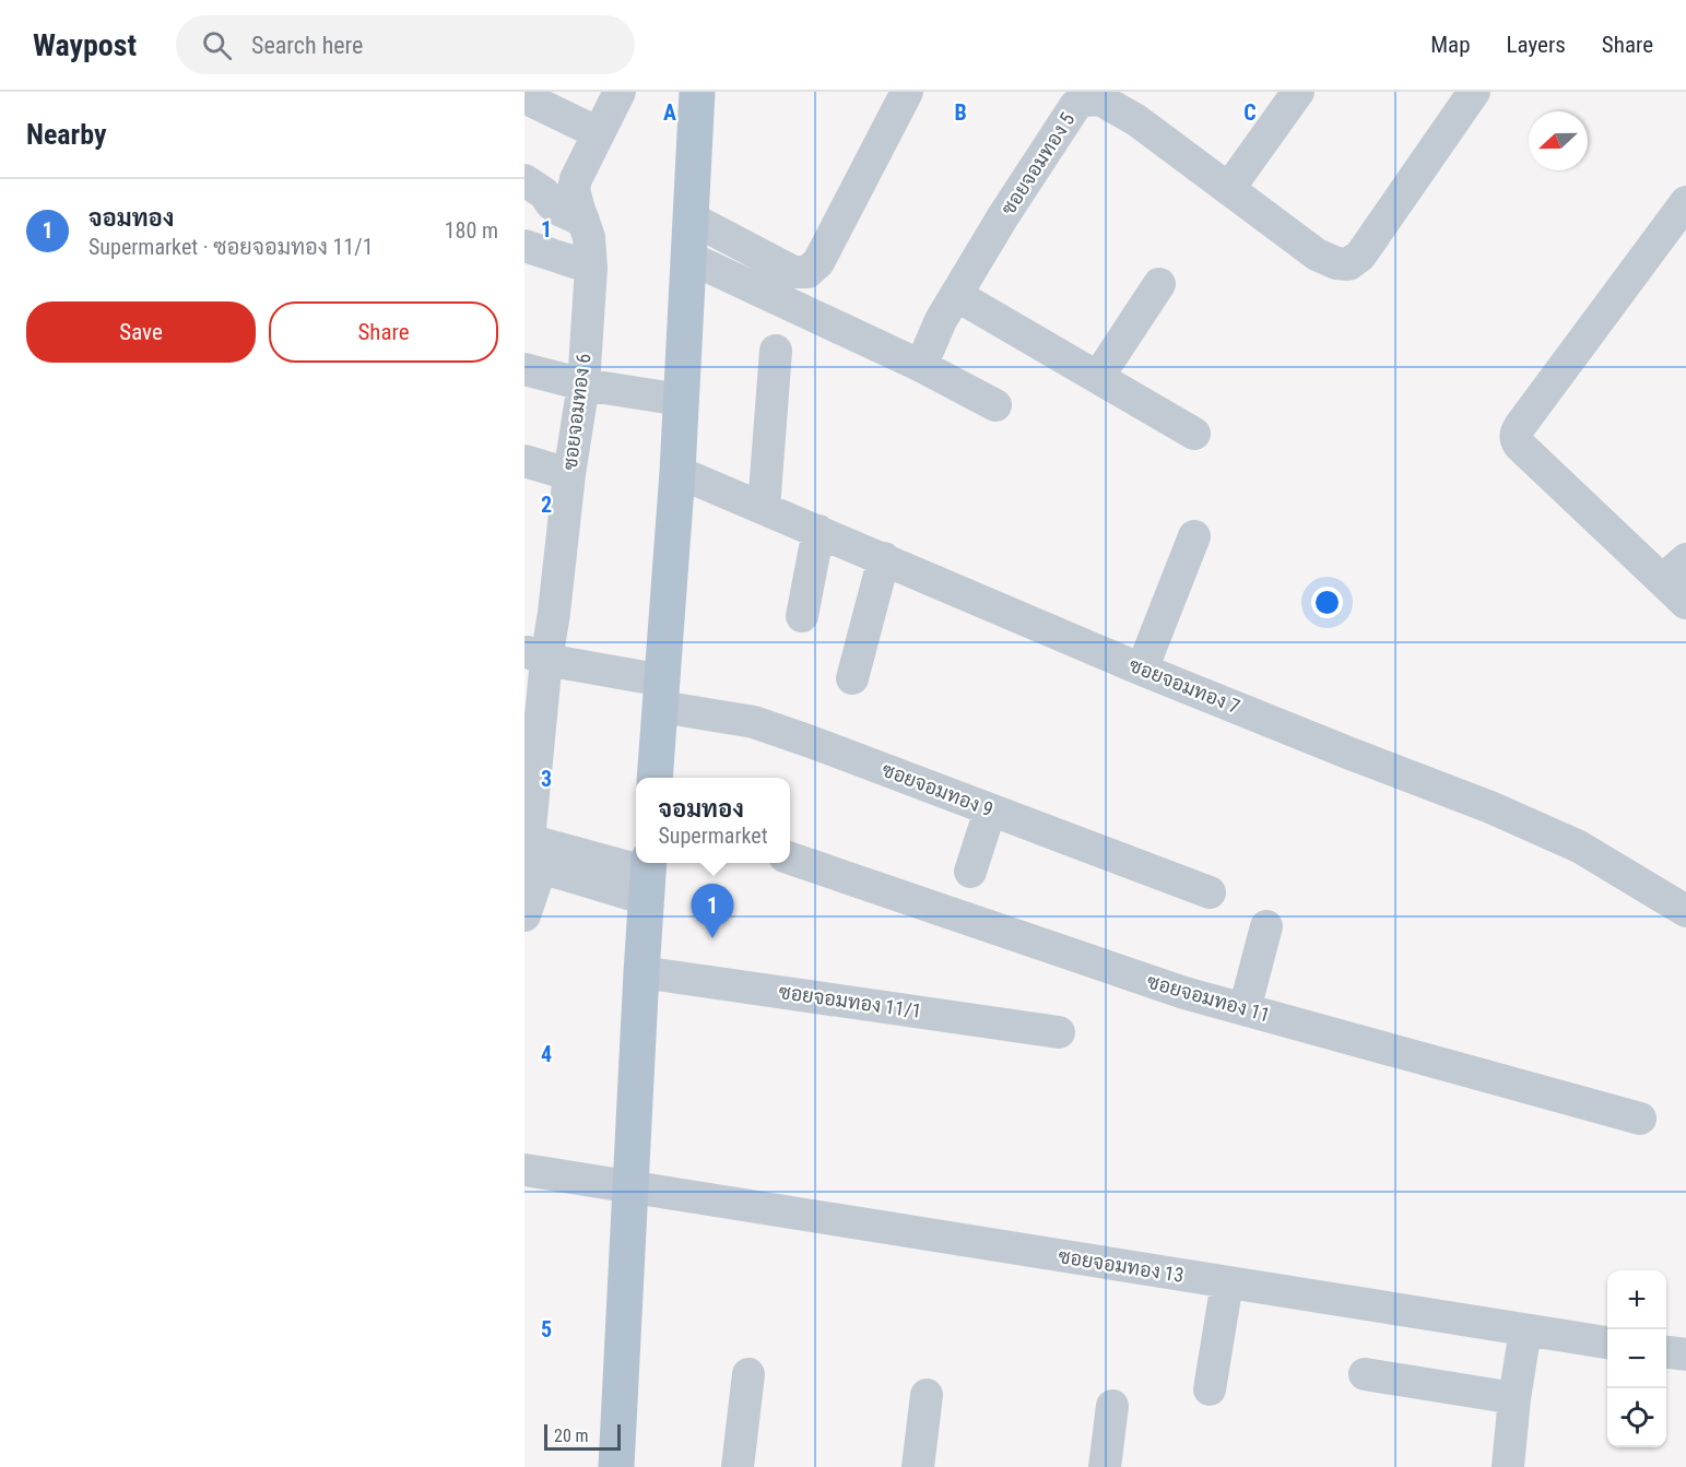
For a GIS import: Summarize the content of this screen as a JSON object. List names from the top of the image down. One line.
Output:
{"streets":{"street":["ซอยจอมทอง 5","ซอยจอมทอง 6","ซอยจอมทอง 7","ซอยจอมทอง 9","ซอยจอมทอง 11","ซอยจอมทอง 11/1","ซอยจอมทอง 13"]},"crossings":[["ซอยจอมทอง 6","ซอยจอมทอง 9"]],"scale_bar":"20 m","north":"left","page":{"header":"Waypost","search":"Search here","nav":["Map","Layers","Share"],"heading":"Nearby","list":[{"mark":"1","name":"จอมทอง","note":"Supermarket · ซอยจอมทอง 11/1","value":"180 m"}],"buttons":["Save","Share"],"popup":["จอมทอง","Supermarket"],"pins":"1","map_buttons":["+","−"],"scale":"20 m"},"grid":{"columns":["A","B","C"],"rows":["1","2","3","4","5"]}}
